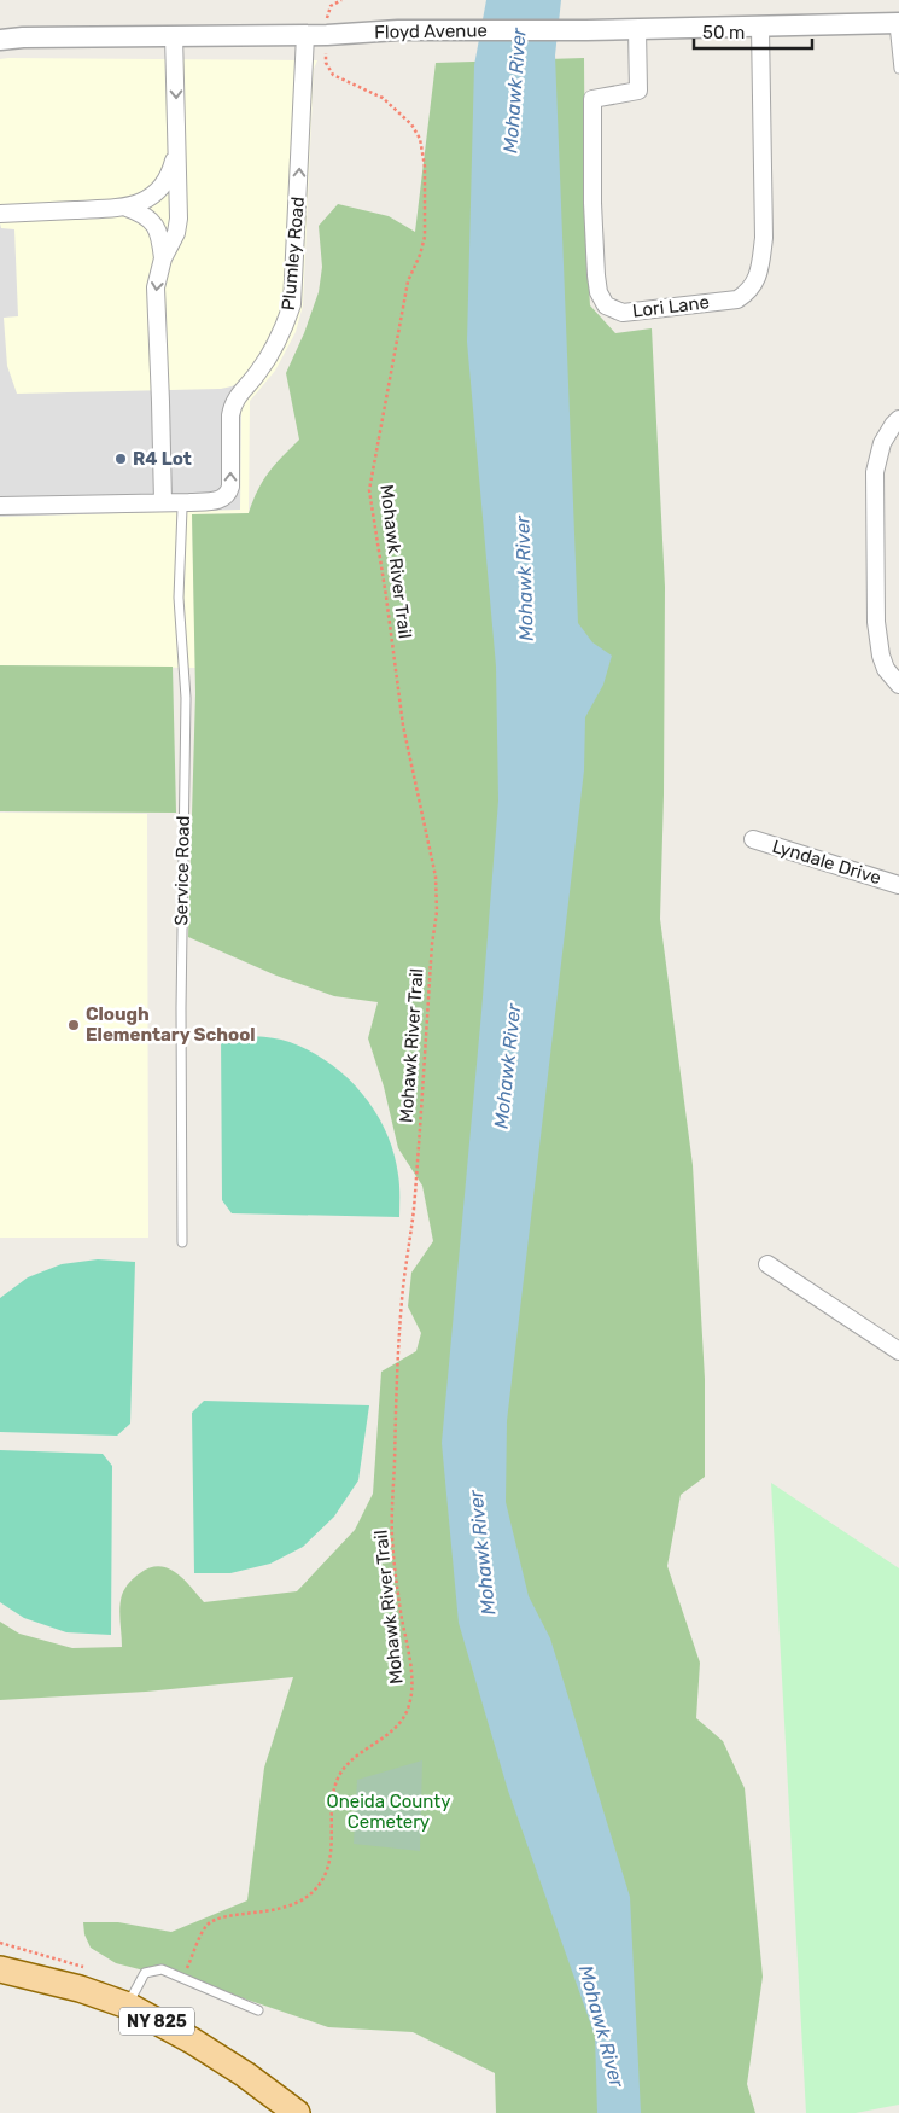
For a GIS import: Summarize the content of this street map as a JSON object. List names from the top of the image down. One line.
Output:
{"streets":{"main road":["NY 825"],"street":["Floyd Avenue","Plumley Road","Lori Lane","Lyndale Drive"],"lane":["Service Road"],"path":["Mohawk River Trail"]},"crossings":[["Floyd Avenue","Plumley Road"],["Floyd Avenue","Lori Lane"],["Plumley Road","Service Road"]],"water":["Mohawk River"],"parks":["Oneida County Cemetery"],"places":["R4 Lot","Clough Elementary School"],"scale_bar":"50 m"}
